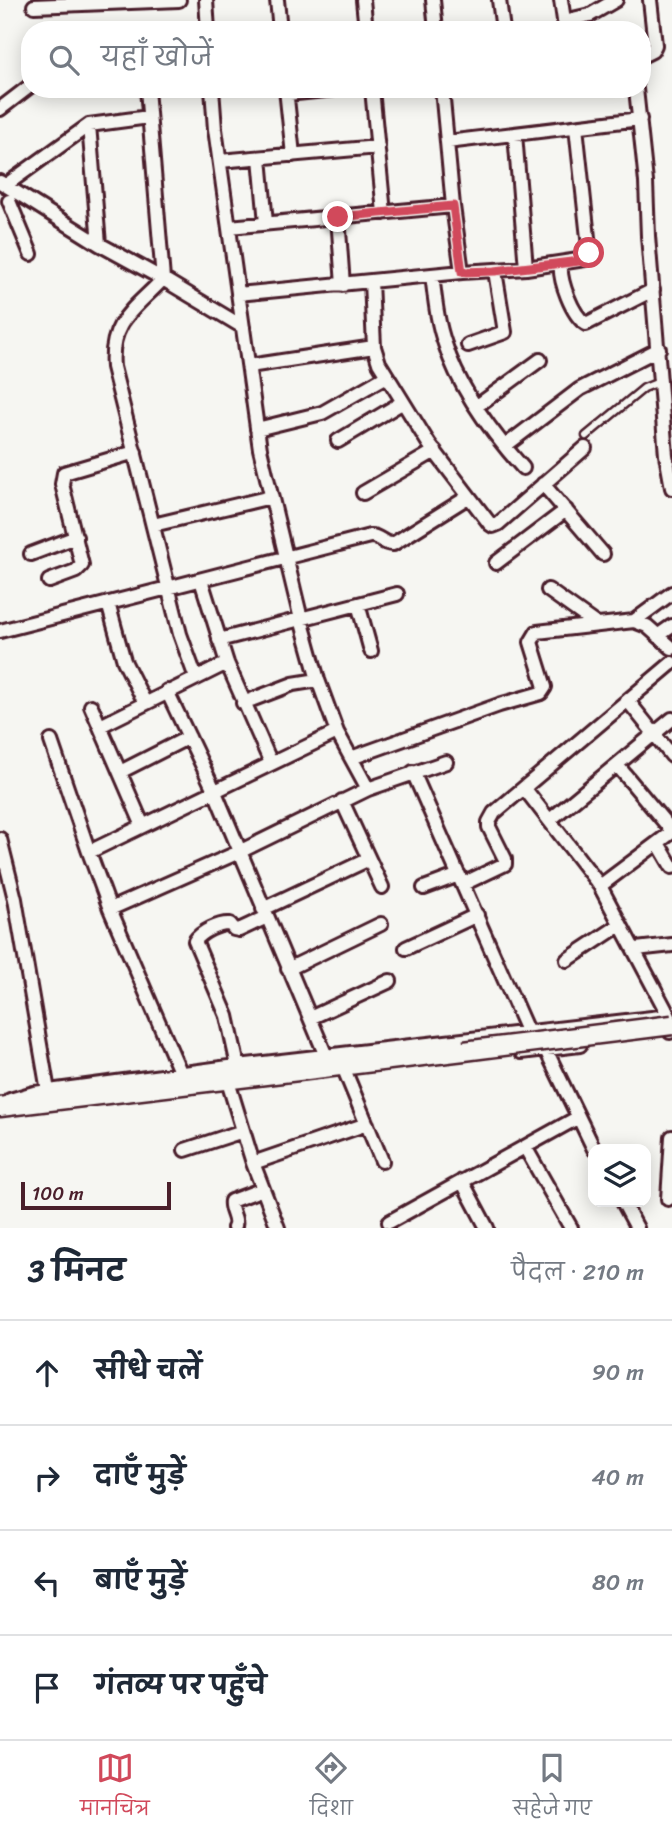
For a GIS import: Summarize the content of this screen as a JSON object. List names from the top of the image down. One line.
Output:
{"scale_bar":"100 m","page":{"search":"यहाँ खोजें","scale":"100 m","heading":["3 मिनट","पैदल · 210 m"],"list":[["सीधे चलें","90 m"],["दाएँ मुड़ें","40 m"],["बाएँ मुड़ें","80 m"],"गंतव्य पर पहुँचे"],"nav":["मानचित्र","दिशा","सहेजे गए"]}}
